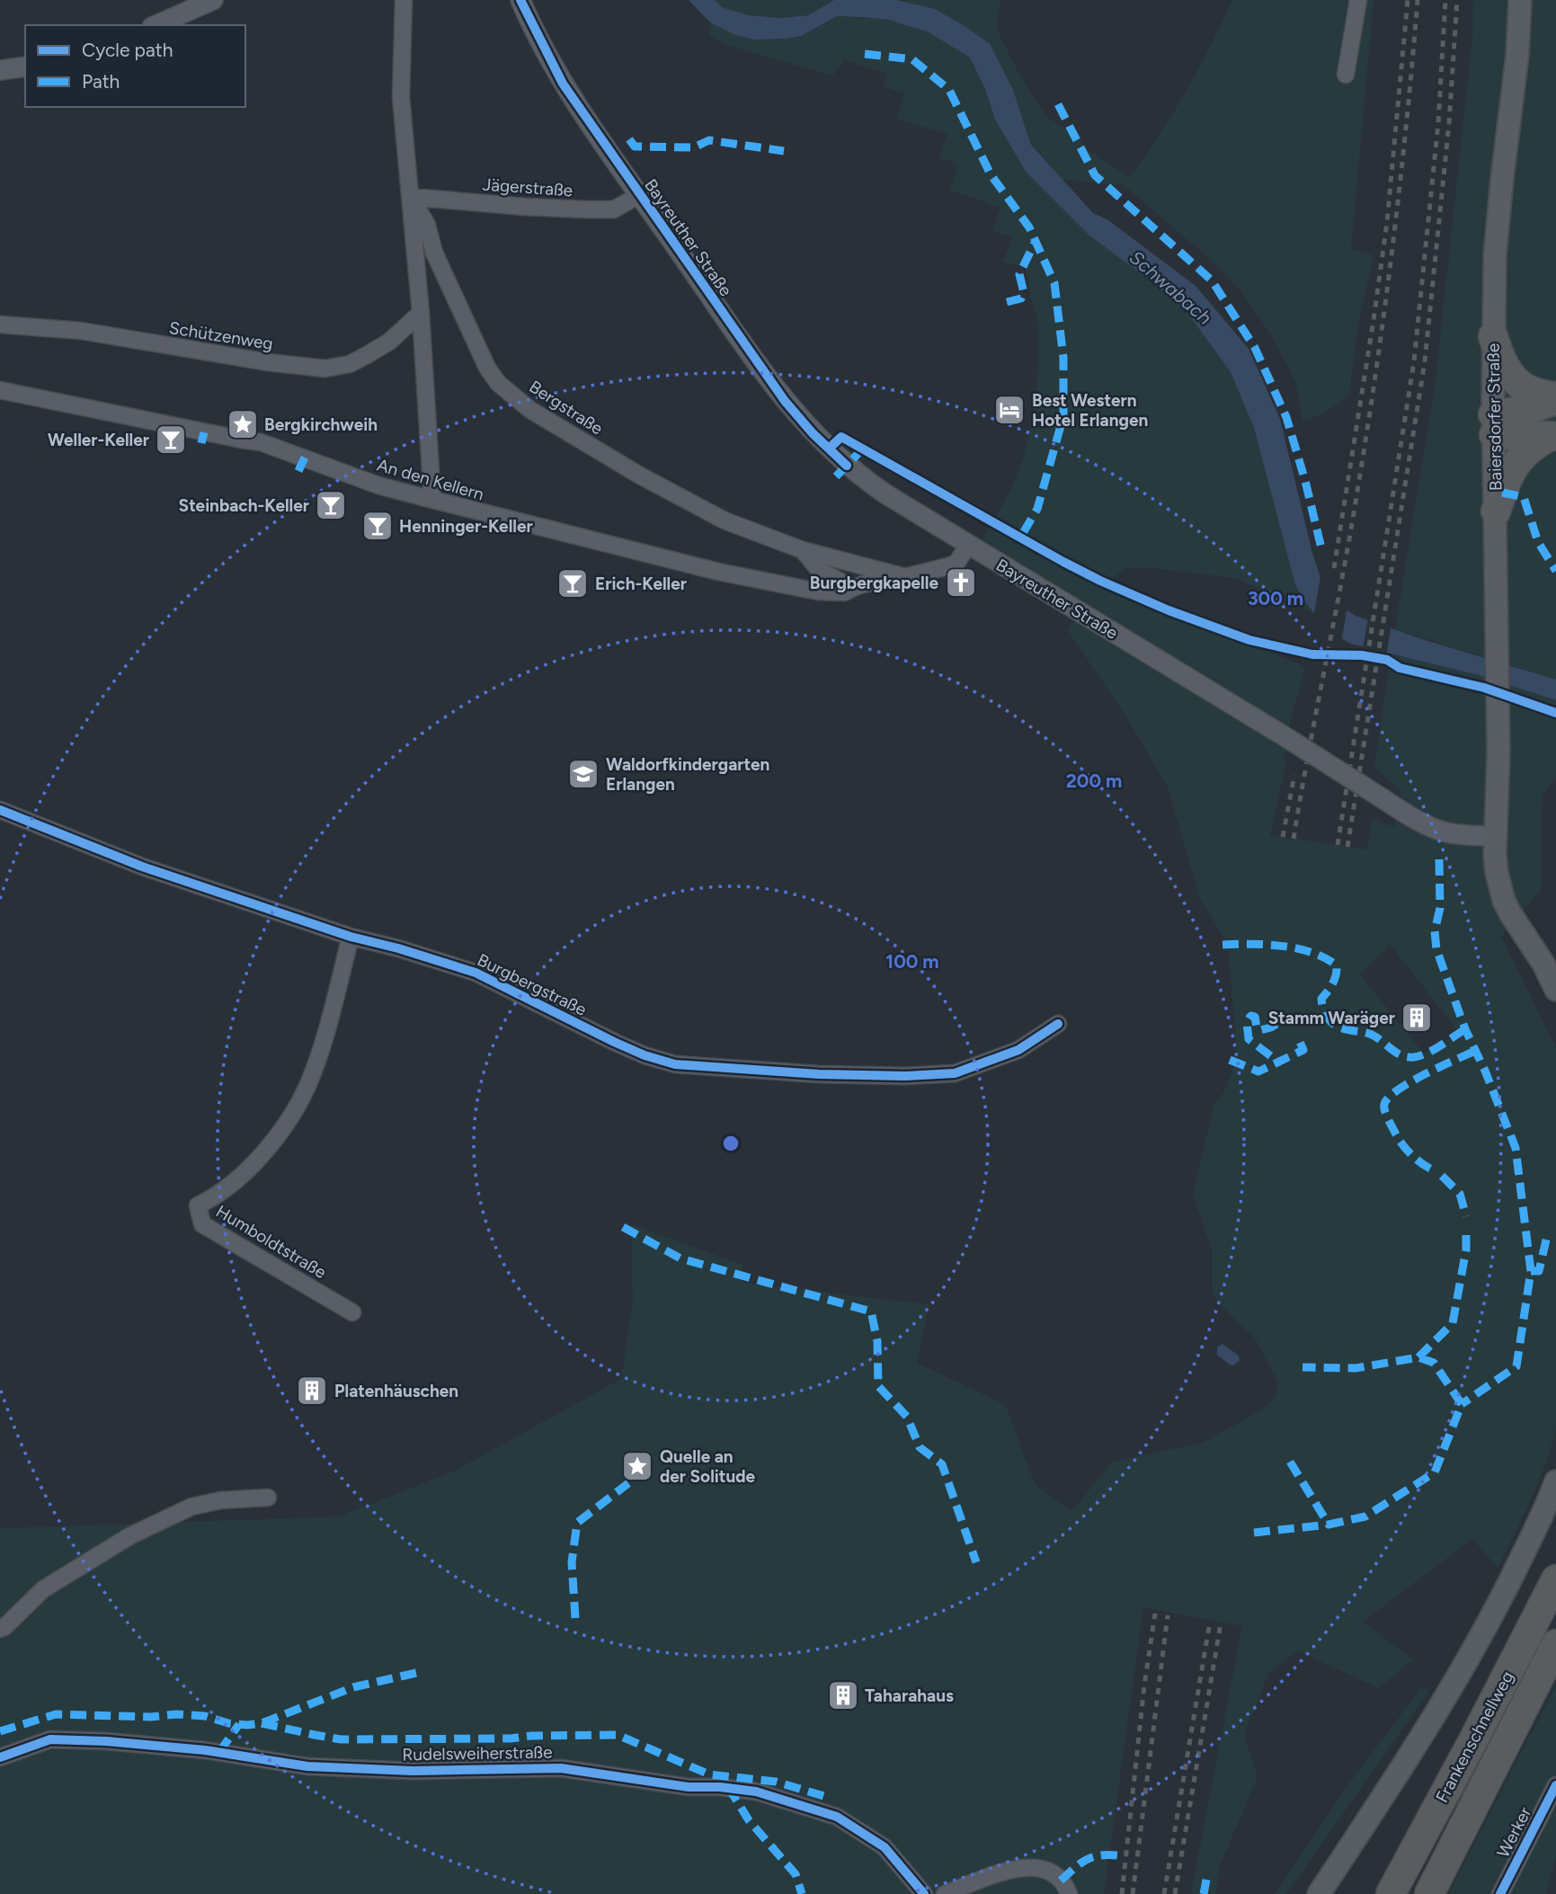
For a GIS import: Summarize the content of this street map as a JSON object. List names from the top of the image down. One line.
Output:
{"streets":{"highway":["Frankenschnellweg"],"main road":["Baiersdorfer Straße"],"street":["Jägerstraße","Bayreuther Straße","Schützenweg","Bergstraße","An den Kellern","Burgbergstraße","Humboldtstraße","Rudelsweiherstraße","Werker"]},"crossings":[["Jägerstraße","Bayreuther Straße"],["Jägerstraße","Bergstraße"],["Bayreuther Straße","Baiersdorfer Straße"],["Bayreuther Straße","An den Kellern"],["Schützenweg","Bergstraße"],["Bergstraße","An den Kellern"],["Burgbergstraße","Humboldtstraße"]],"water":["Schwabach"],"places":{"hotel":["Best Western Hotel Erlangen"],"place":["Bergkirchweih","Quelle an der Solitude"],"bar":["Weller-Keller","Steinbach-Keller","Henninger-Keller","Erich-Keller"],"church":["Burgbergkapelle"],"school or university":["Waldorfkindergarten Erlangen"],"building":["Stamm Waräger","Platenhäuschen","Taharahaus"]},"legend":["Cycle path","Path"],"rings":["300 m","200 m","100 m"]}
